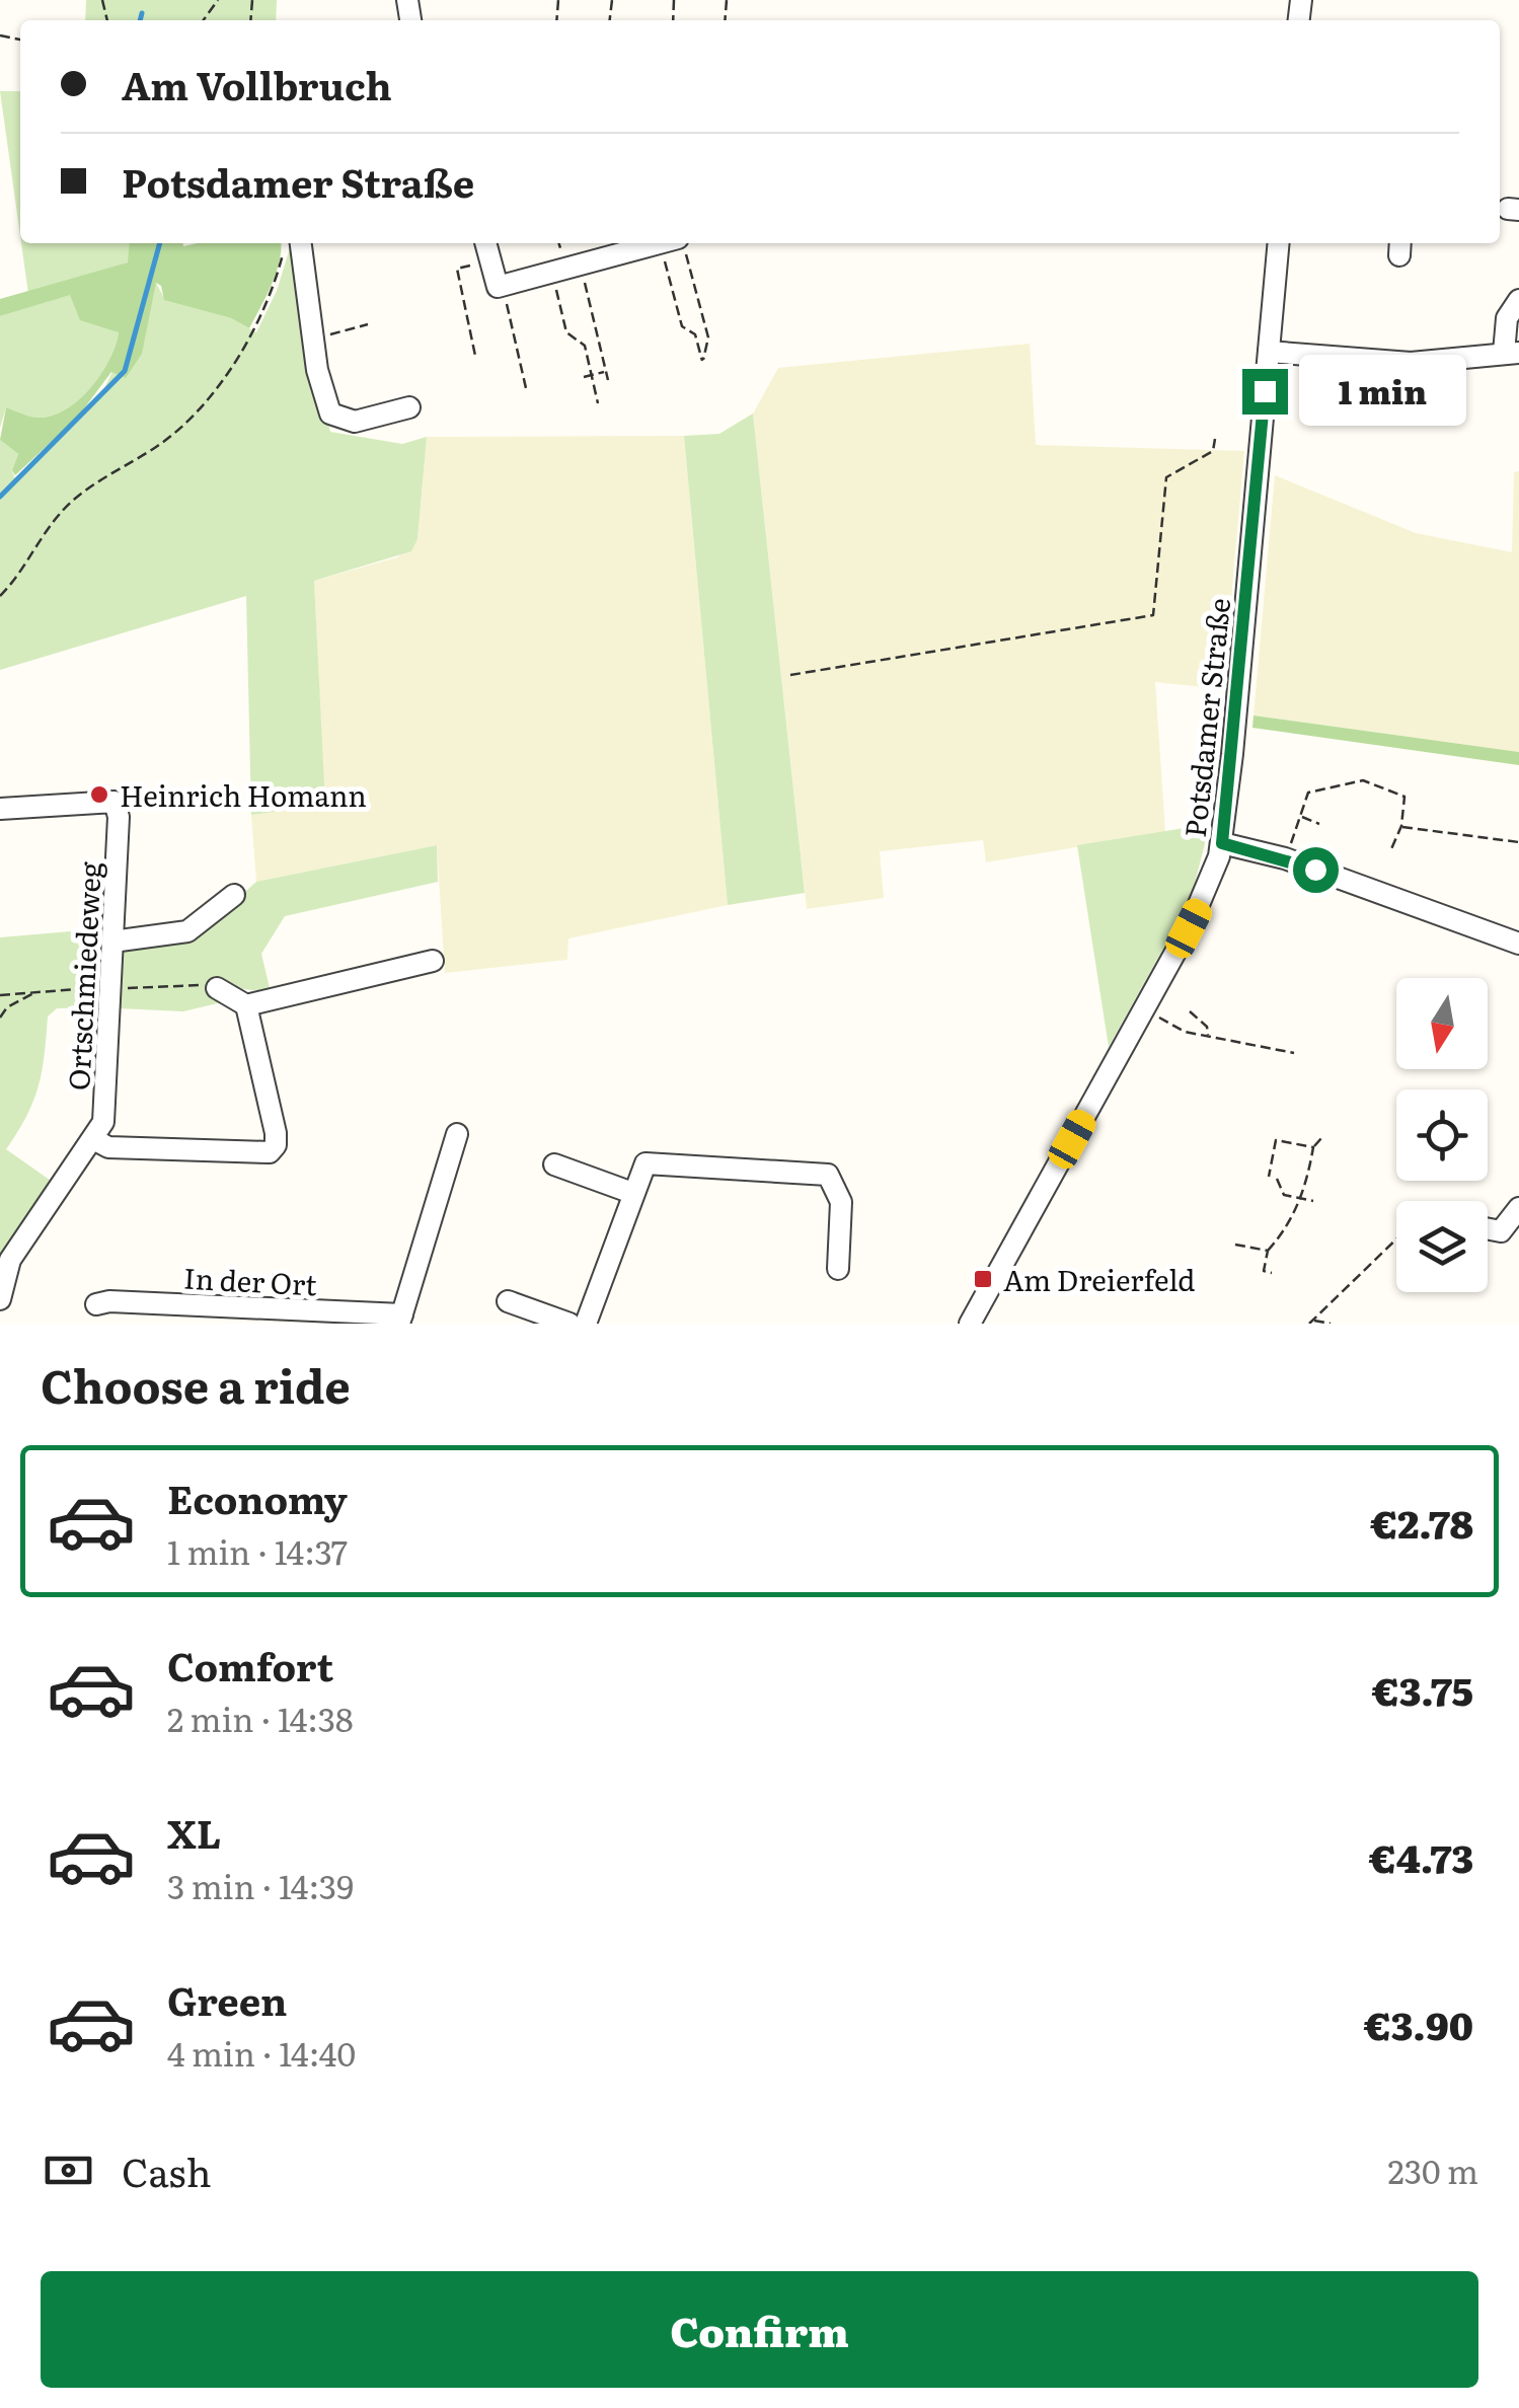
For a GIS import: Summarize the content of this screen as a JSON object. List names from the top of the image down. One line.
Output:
{"streets":{"street":["Potsdamer Straße","Ortschmiedeweg","In der Ort"]},"places":{"other":["Heinrich Homann"],"transit":["Am Dreierfeld"]},"north":"bottom","page":{"banner":["Am Vollbruch","Potsdamer Straße"],"bubble":"1 min","heading":"Choose a ride","list":[{"name":"Economy","note":"1 min · 14:37","value":"€2.78"},{"name":"Comfort","note":"2 min · 14:38","value":"€3.75"},{"name":"XL","note":"3 min · 14:39","value":"€4.73"},{"name":"Green","note":"4 min · 14:40","value":"€3.90"}],"pay":["Cash","230 m"],"buttons":"Confirm"}}
